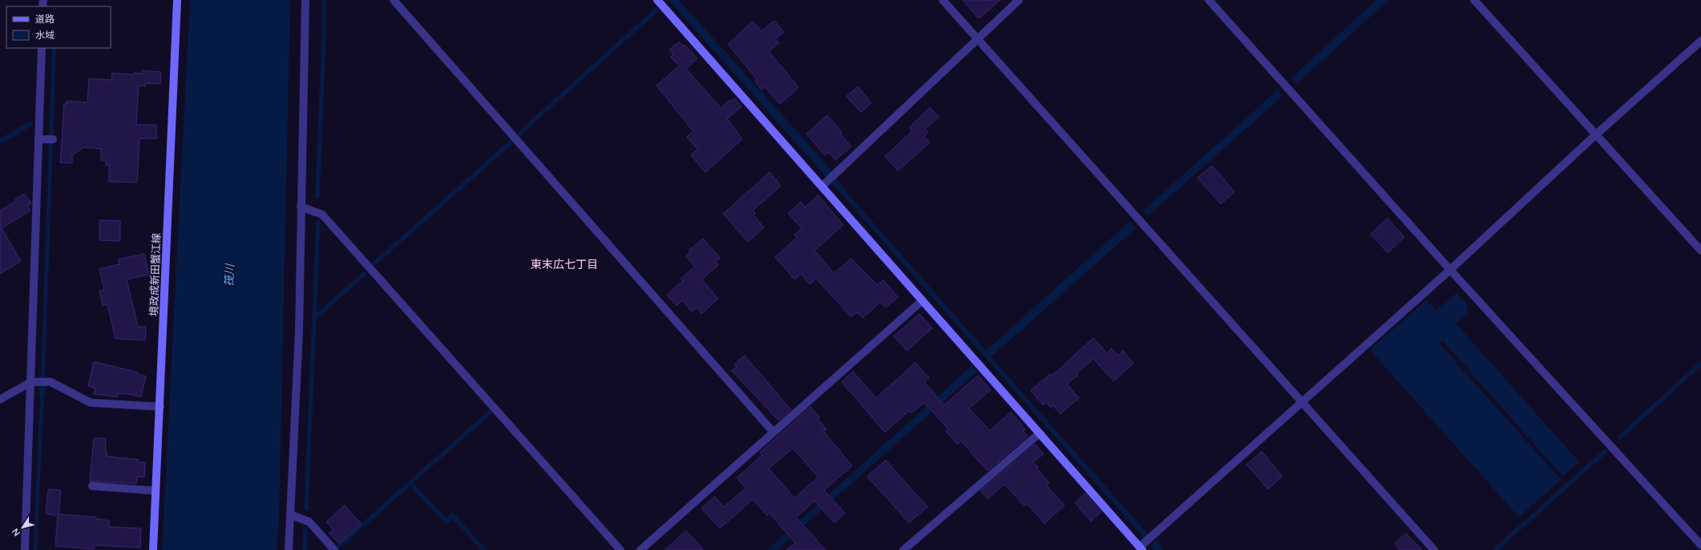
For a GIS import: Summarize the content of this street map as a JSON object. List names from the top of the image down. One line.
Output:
{"streets":{"street":["境政成新田蟹江線"]},"districts":["東末広七丁目"],"water":["筏川"],"legend":["道路","水域"],"north":"bottom left"}
